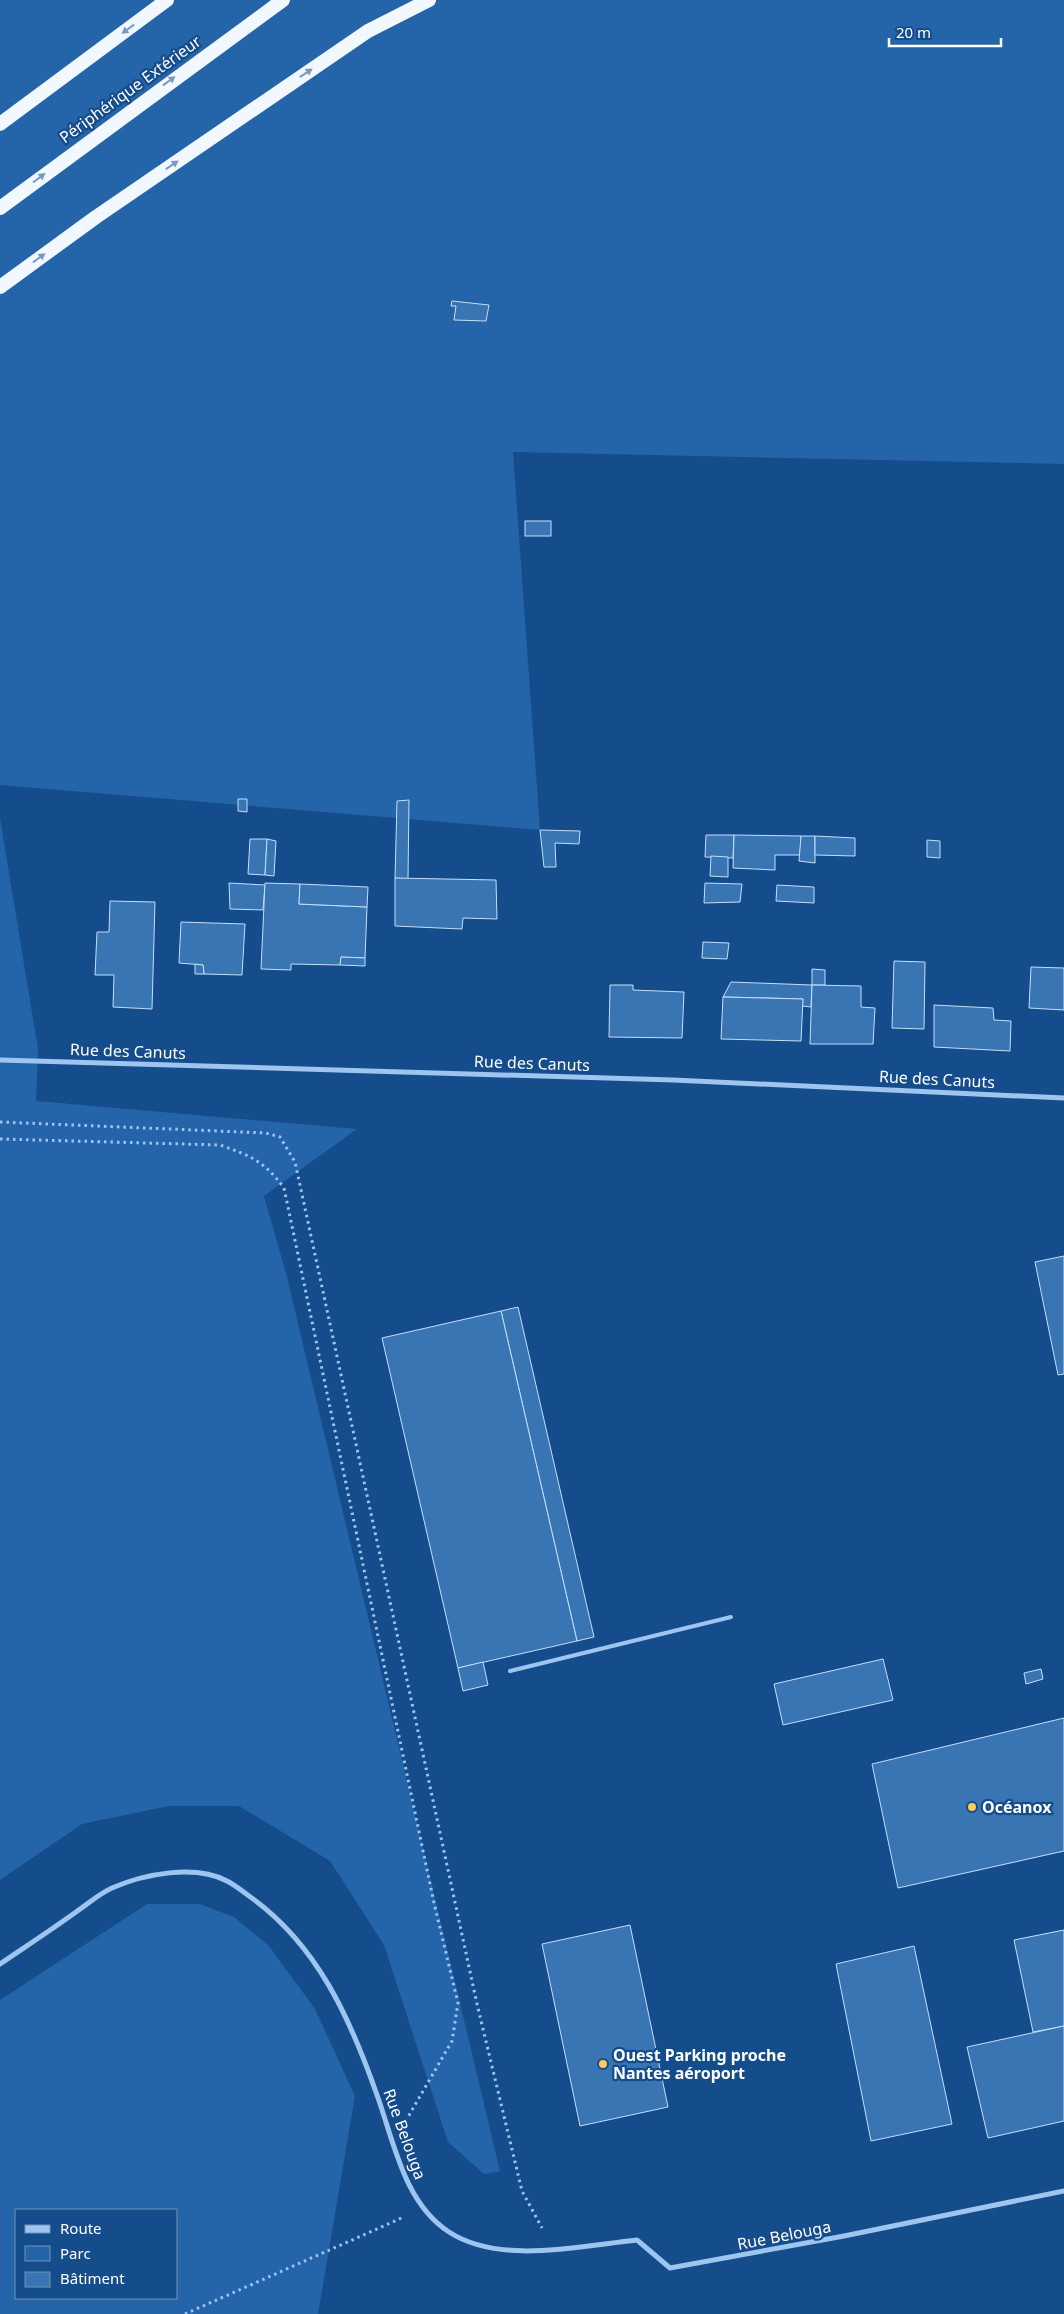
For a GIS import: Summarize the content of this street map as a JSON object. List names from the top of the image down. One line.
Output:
{"streets":{"highway":["Périphérique Extérieur"],"street":["Rue des Canuts","Rue Belouga"]},"places":["Océanox","Ouest Parking proche Nantes aéroport"],"legend":["Route","Parc","Bâtiment"],"scale_bar":"20 m"}
